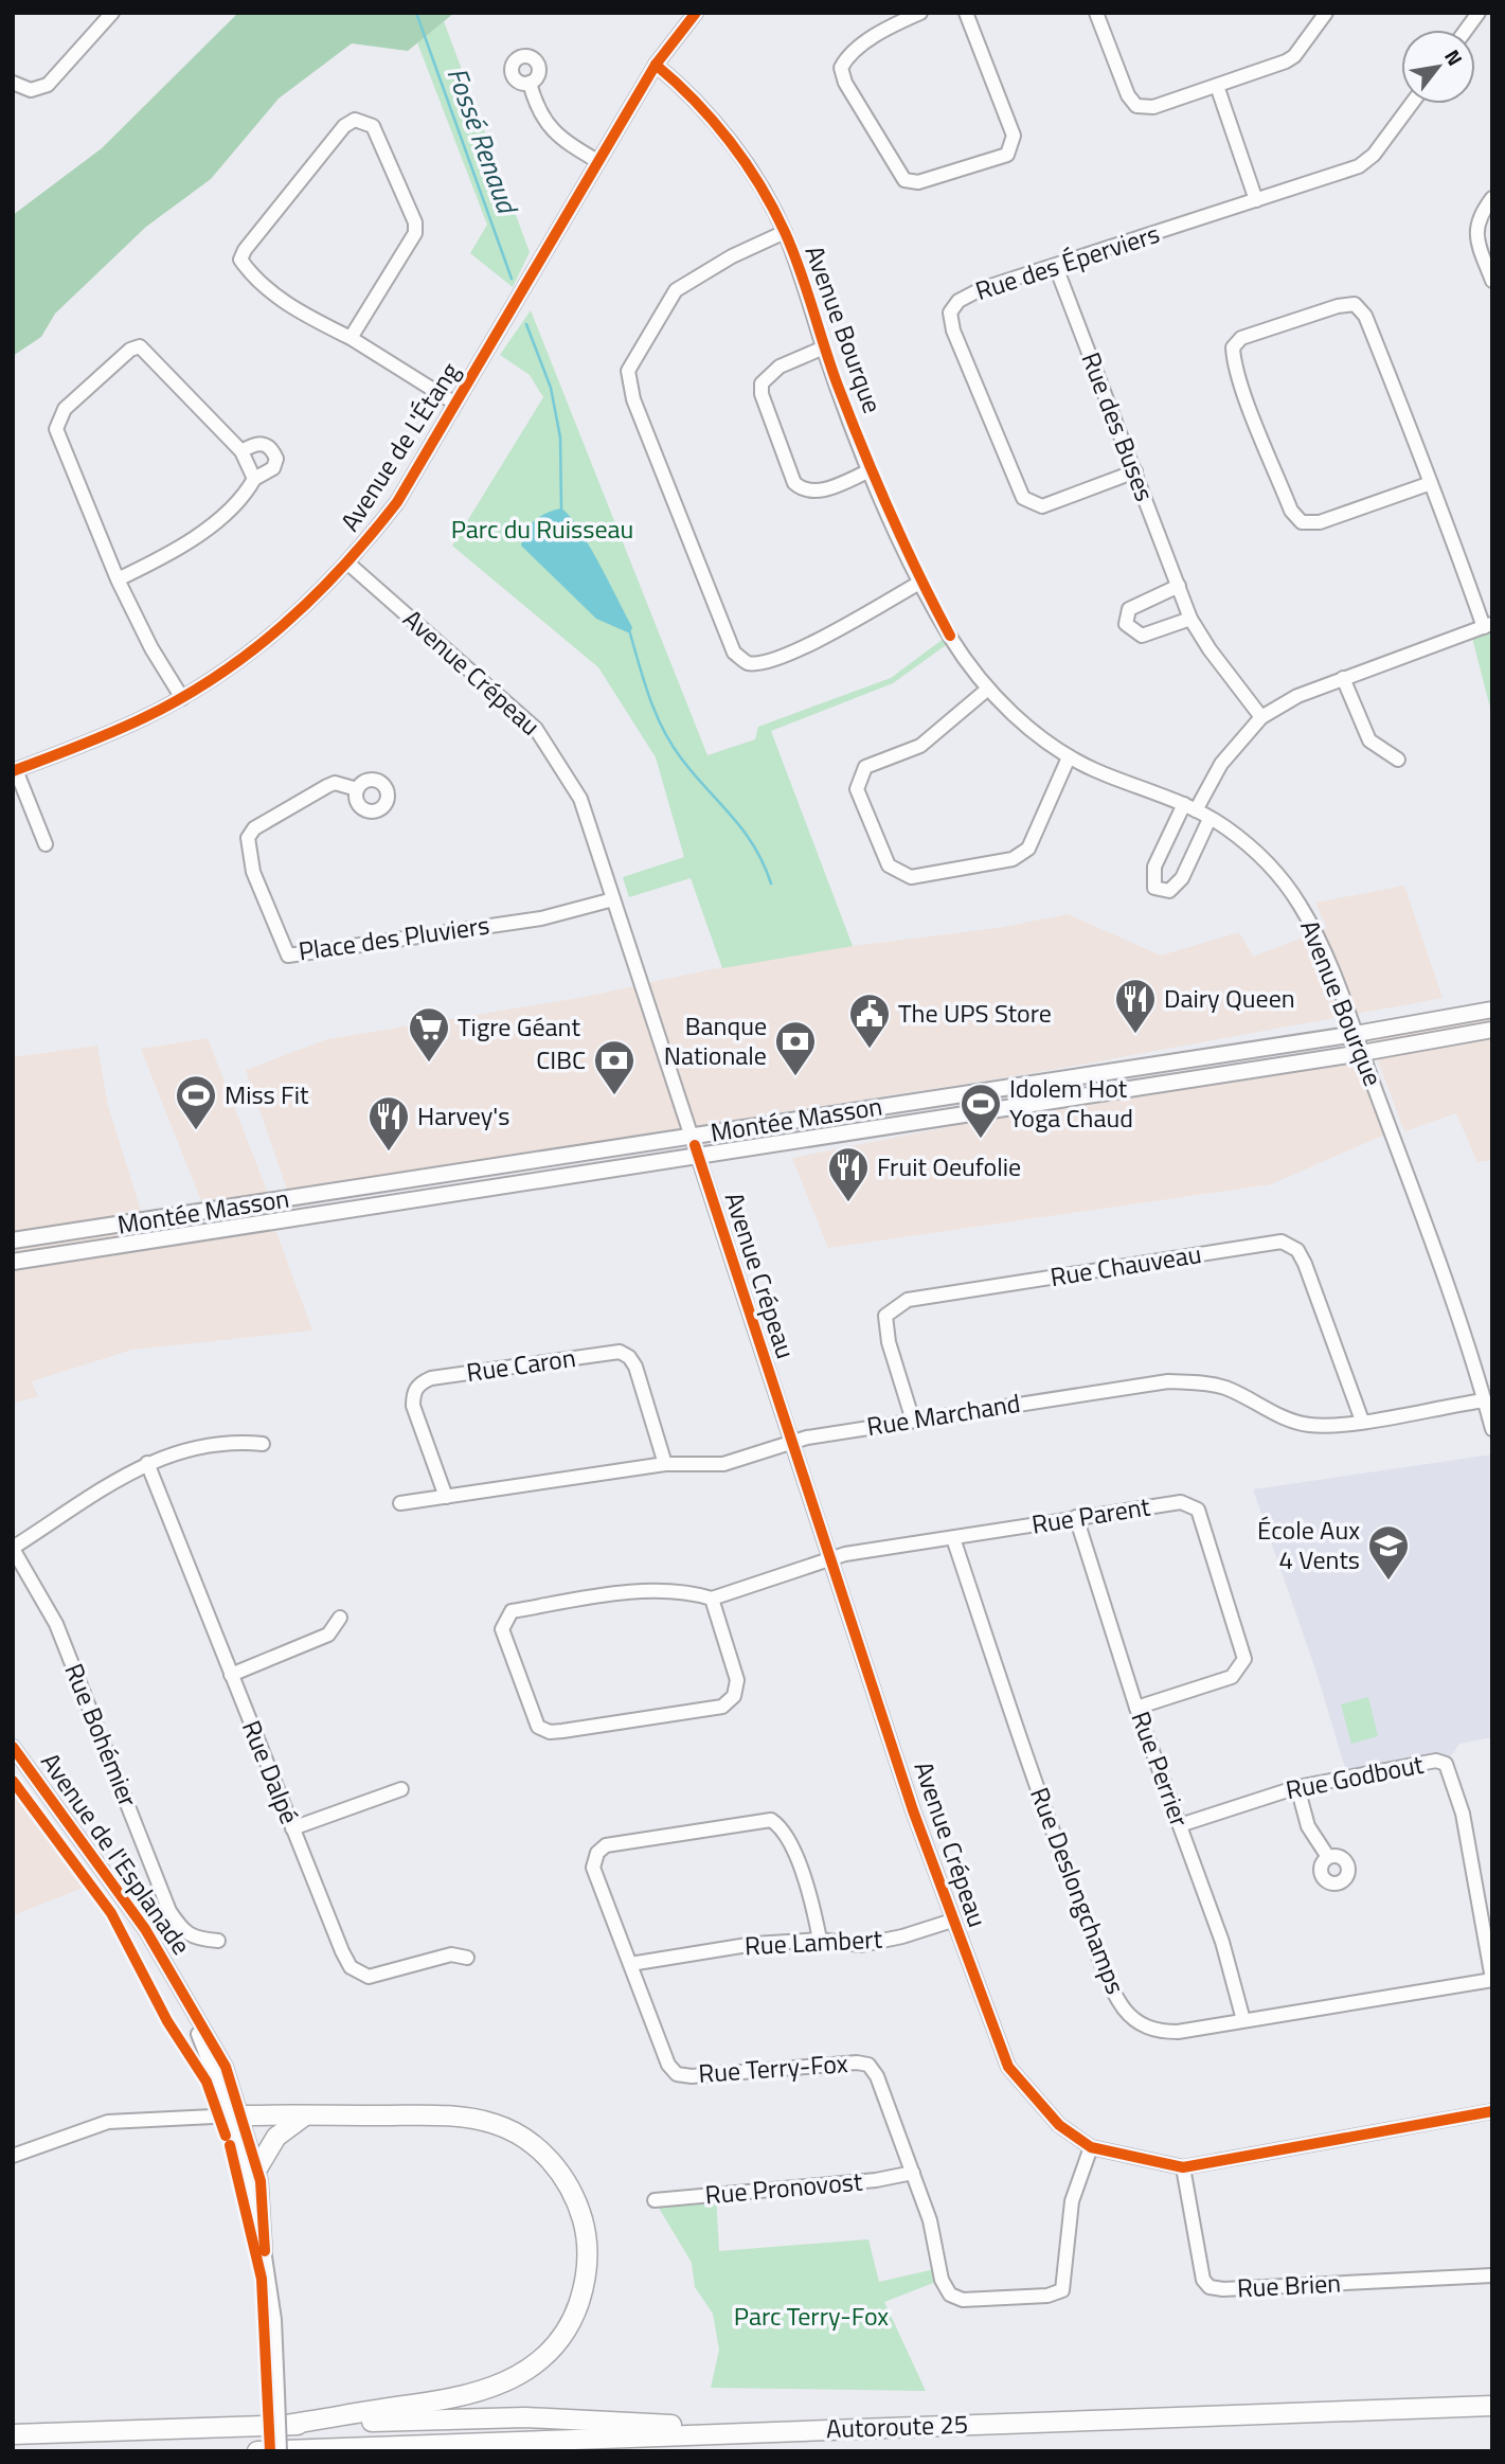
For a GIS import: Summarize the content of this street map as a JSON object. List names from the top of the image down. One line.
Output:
{"streets":{"highway":["Autoroute 25"],"main road":["Montée Masson"],"street":["Rue des Éperviers","Avenue Bourque","Rue des Buses","Avenue de L'Étang","Avenue Crépeau","Place des Pluviers","Rue Chauveau","Rue Caron","Rue Marchand","Rue Parent","Rue Bohémier","Rue Perrier","Rue Dalpé","Rue Godbout","Avenue de l'Esplanade","Rue Deslongchamps","Rue Lambert","Rue Terry-Fox","Rue Pronovost","Rue Brien"]},"crossings":[["Rue des Éperviers","Rue des Buses"],["Avenue Bourque","Avenue de L'Étang"],["Avenue Bourque","Montée Masson"],["Avenue Bourque","Rue Marchand"],["Avenue de L'Étang","Avenue Crépeau"],["Avenue Crépeau","Place des Pluviers"],["Avenue Crépeau","Montée Masson"],["Avenue Crépeau","Rue Marchand"],["Avenue Crépeau","Rue Parent"],["Avenue Crépeau","Rue Lambert"],["Avenue Crépeau","Rue Terry-Fox"],["Avenue Crépeau","Rue Brien"],["Rue Chauveau","Rue Marchand"],["Rue Caron","Rue Marchand"],["Rue Parent","Rue Perrier"],["Rue Parent","Rue Deslongchamps"],["Rue Bohémier","Rue Dalpé"],["Rue Perrier","Rue Godbout"],["Rue Perrier","Rue Deslongchamps"],["Rue Godbout","Rue Deslongchamps"],["Rue Lambert","Rue Terry-Fox"],["Rue Terry-Fox","Rue Pronovost"]],"water":["Fossé Renaud"],"parks":["Parc du Ruisseau","Parc Terry-Fox"],"places":{"restaurant":["Dairy Queen","Harvey's","Fruit Oeufolie"],"public building":["The UPS Store"],"supermarket":["Tigre Géant"],"bank":["Banque Nationale","CIBC"],"sports":["Miss Fit","Idolem Hot Yoga Chaud"],"school or university":["École Aux 4 Vents"]},"north":"top right"}
